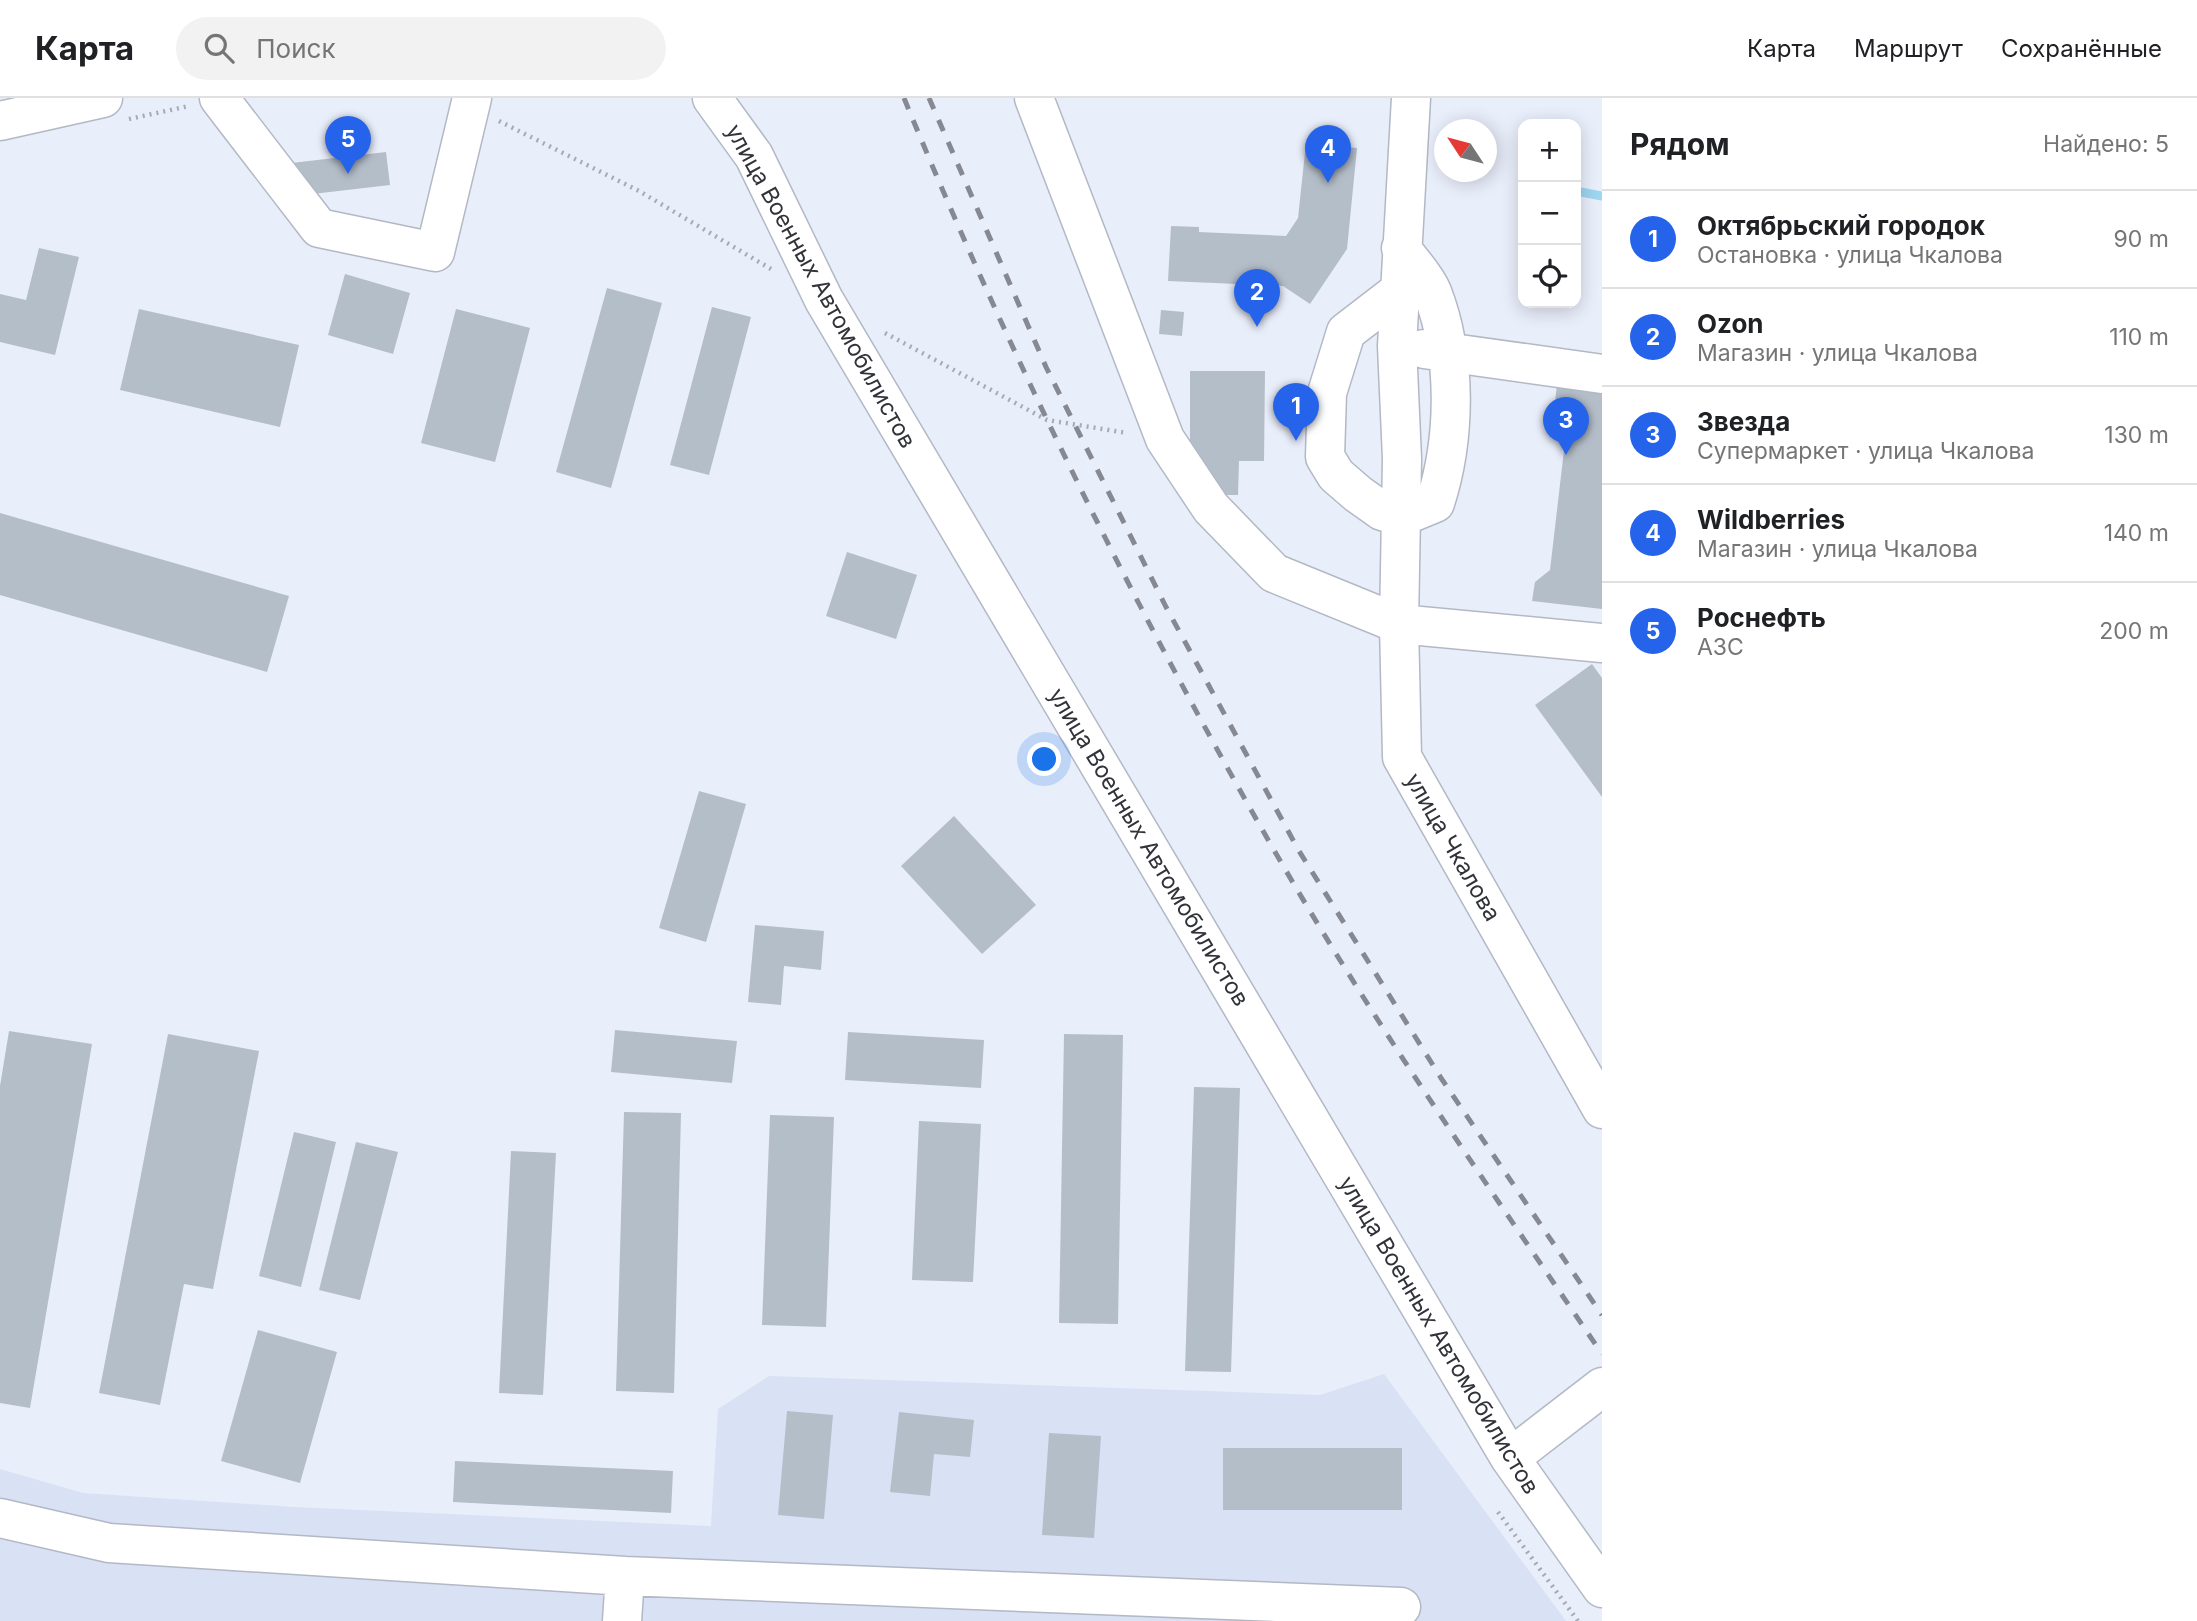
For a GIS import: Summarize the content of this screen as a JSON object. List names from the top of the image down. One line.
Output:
{"streets":{"street":["улица Военных Автомобилистов","улица Чкалова"]},"north":"top left","page":{"header":"Карта","search":"Поиск","nav":["Карта","Маршрут","Сохранённые"],"heading":["Рядом","Найдено: 5"],"pins":["5","4","2","1","3"],"map_buttons":["+","−"],"list":[{"mark":"1","name":"Октябрьский городок","note":"Остановка · улица Чкалова","value":"90 m"},{"mark":"2","name":"Ozon","note":"Магазин · улица Чкалова","value":"110 m"},{"mark":"3","name":"Звезда","note":"Супермаркет · улица Чкалова","value":"130 m"},{"mark":"4","name":"Wildberries","note":"Магазин · улица Чкалова","value":"140 m"},{"mark":"5","name":"Роснефть","note":"АЗС","value":"200 m"}]}}
